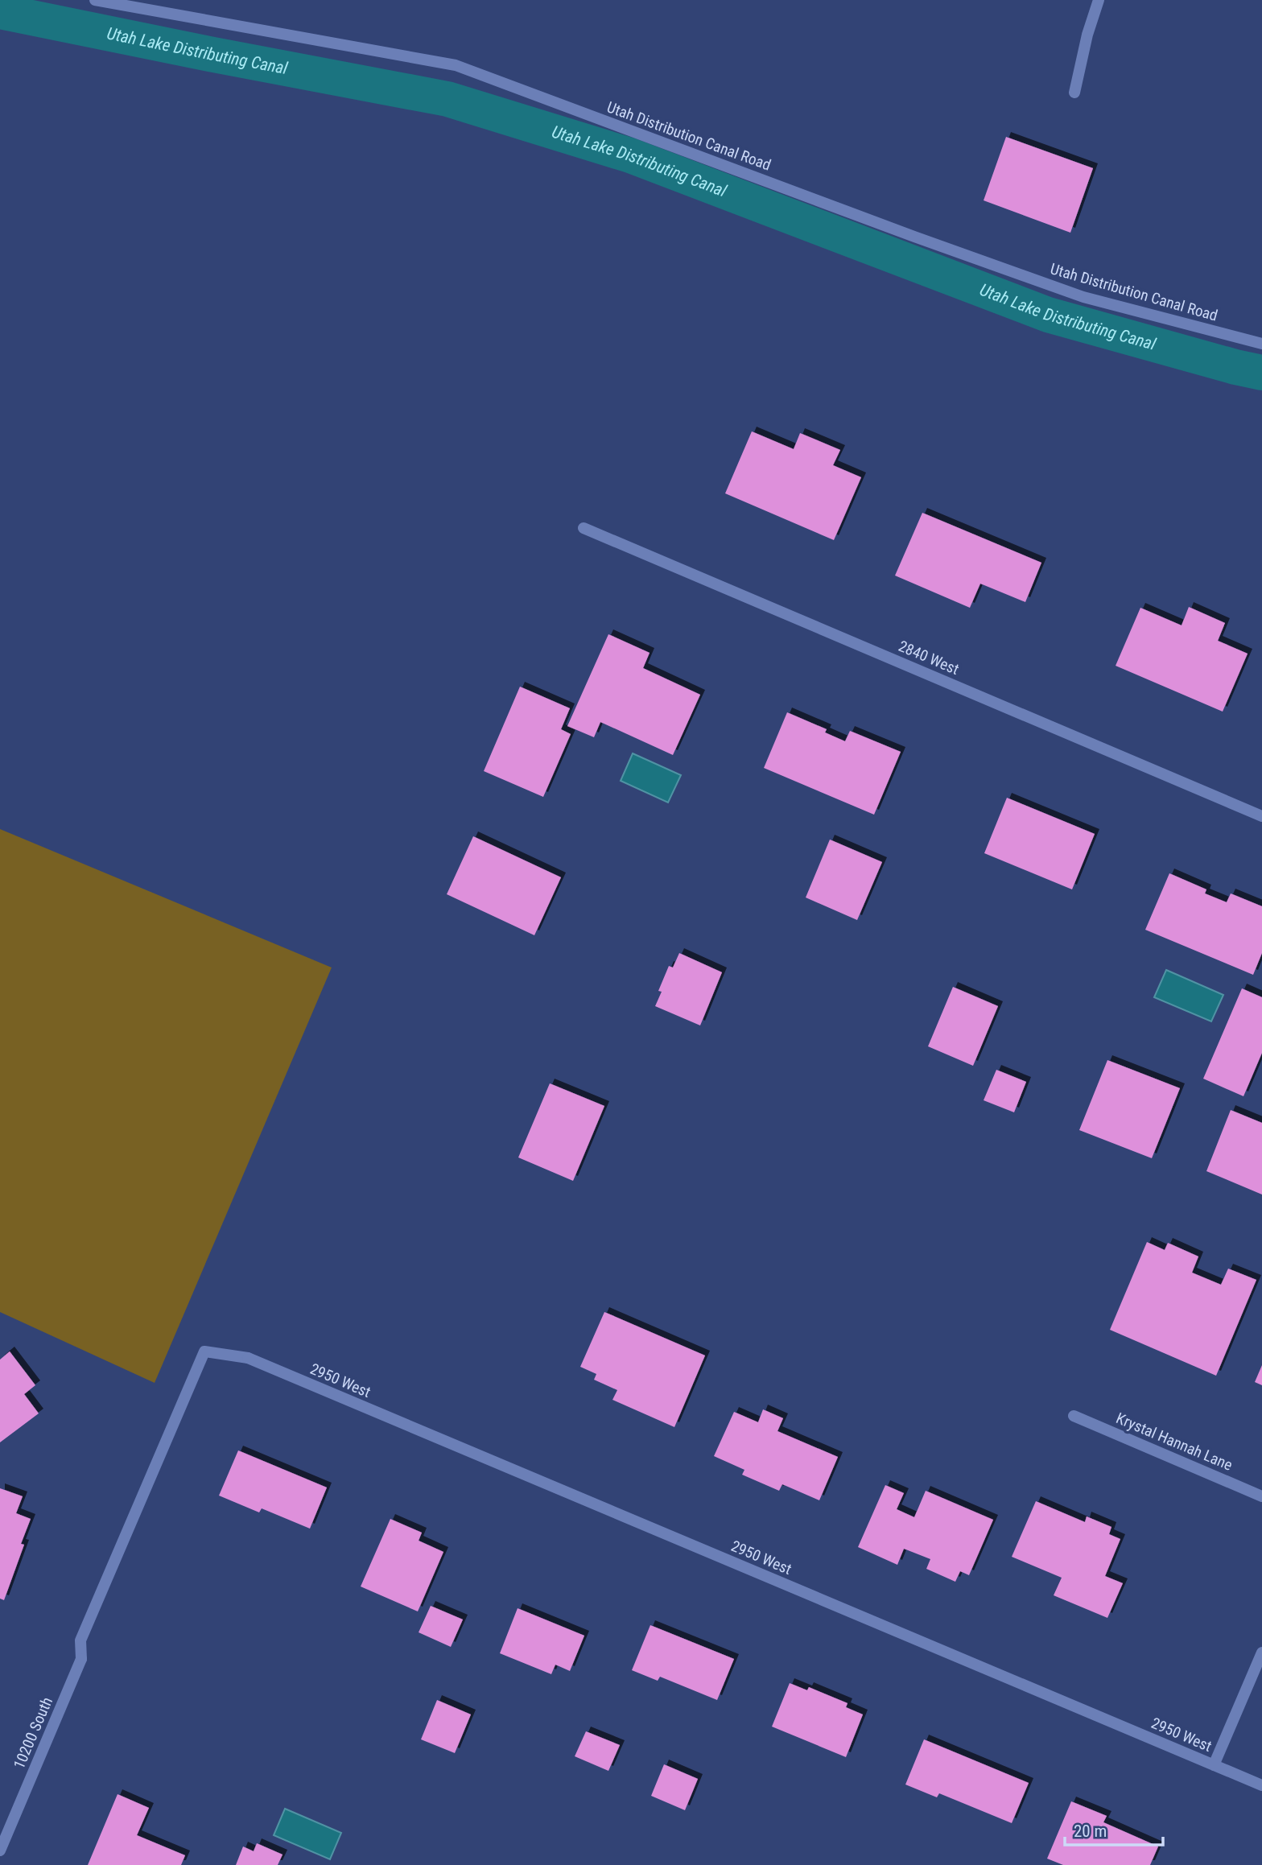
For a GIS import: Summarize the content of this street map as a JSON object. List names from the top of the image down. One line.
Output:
{"streets":{"street":["Utah Distribution Canal Road","2840 West","2950 West","Krystal Hannah Lane","10200 South"]},"crossings":[["2950 West","10200 South"]],"water":["Utah Lake Distributing Canal"],"scale_bar":"20 m"}
